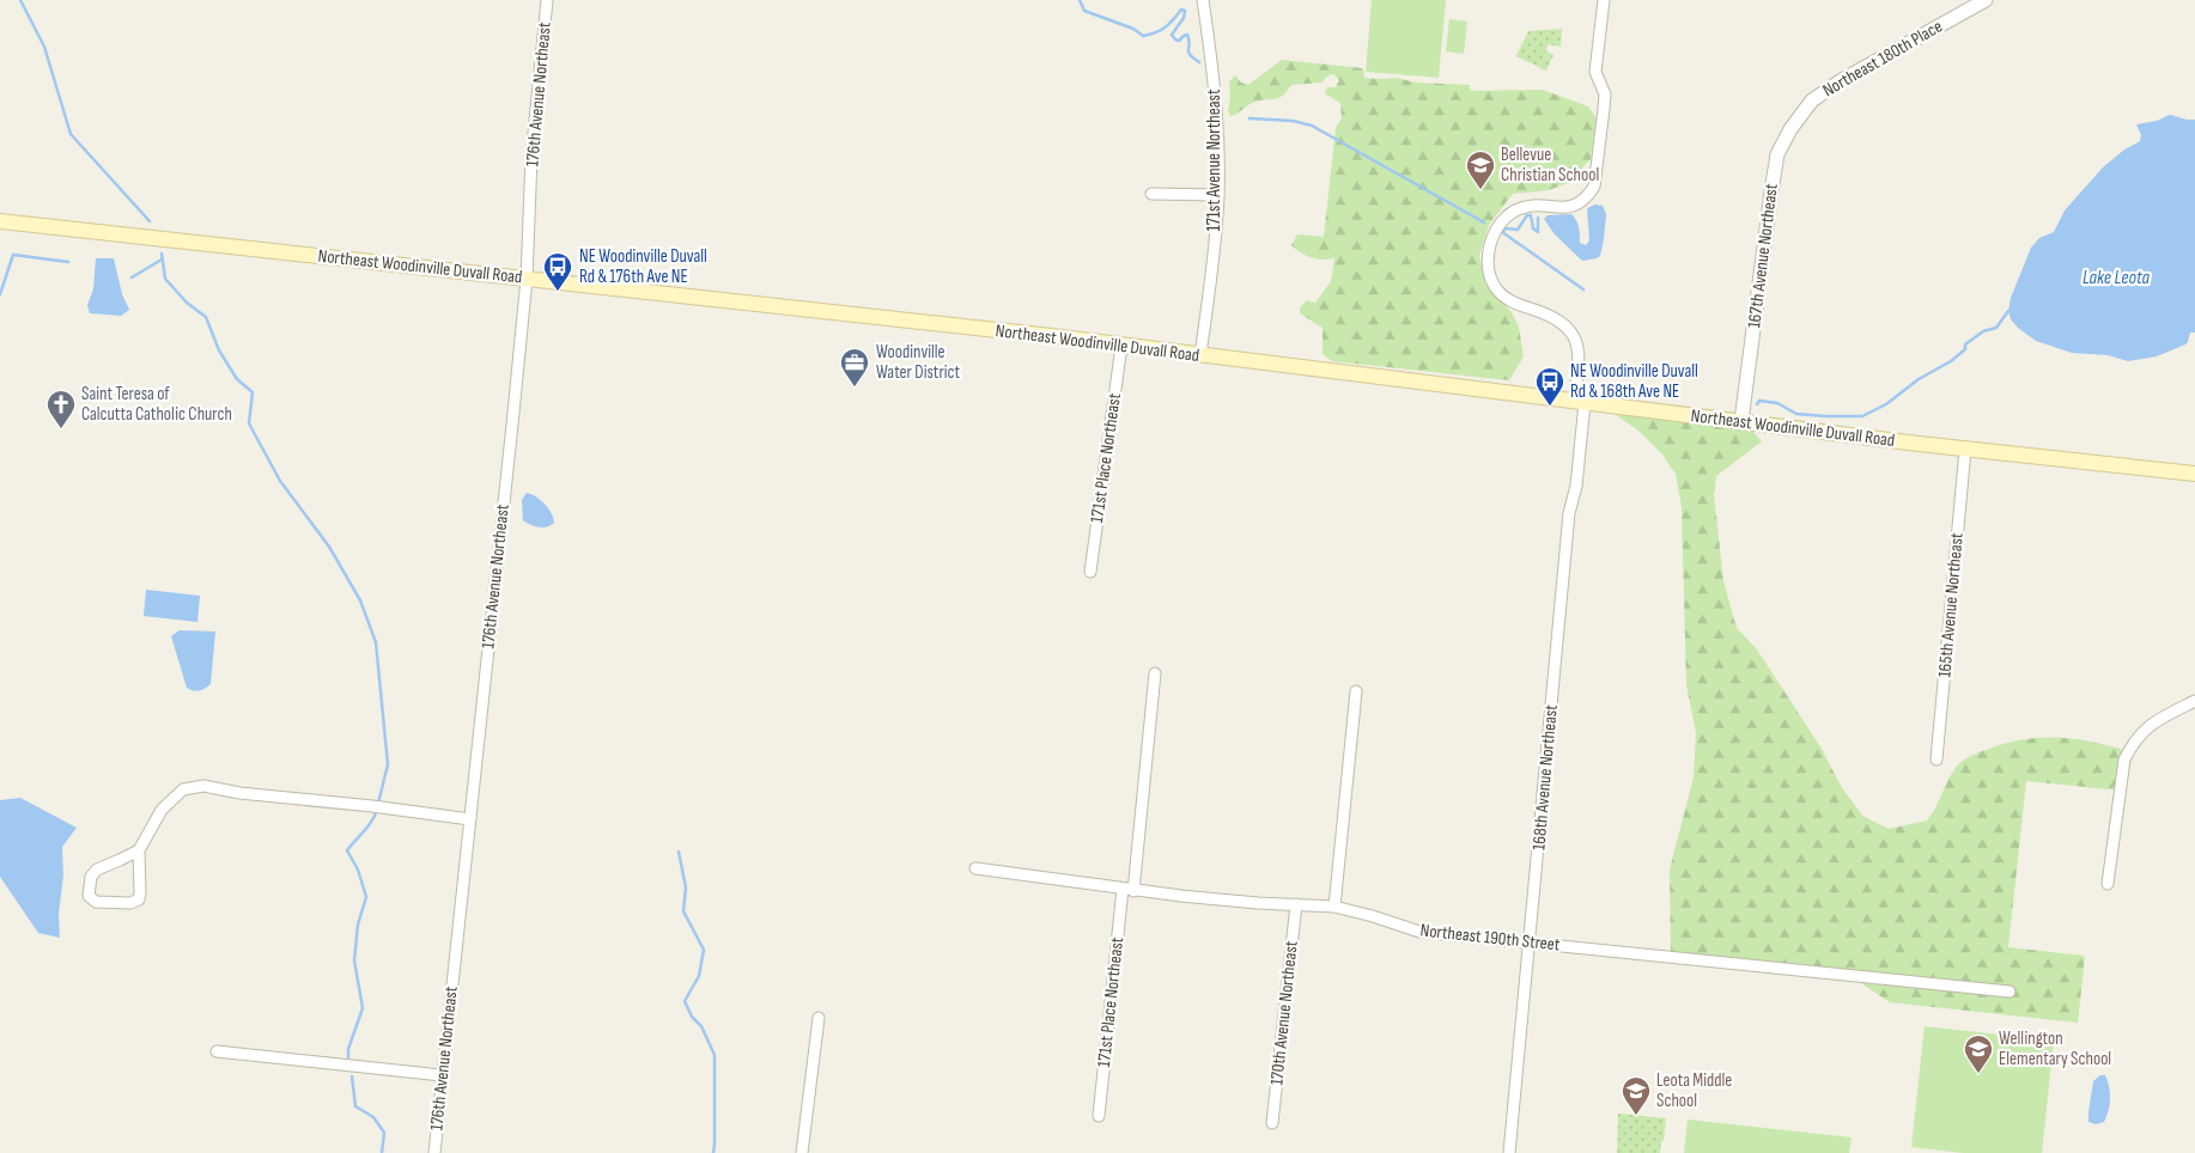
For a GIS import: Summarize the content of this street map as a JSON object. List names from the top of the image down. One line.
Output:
{"streets":{"main road":["Northeast Woodinville Duvall Road"],"street":["Northeast 180th Place","176th Avenue Northeast","171st Avenue Northeast","167th Avenue Northeast","171st Place Northeast","165th Avenue Northeast","168th Avenue Northeast","Northeast 190th Street","170th Avenue Northeast"]},"crossings":[["Northeast 180th Place","167th Avenue Northeast"],["176th Avenue Northeast","Northeast Woodinville Duvall Road"],["171st Avenue Northeast","Northeast Woodinville Duvall Road"],["167th Avenue Northeast","Northeast Woodinville Duvall Road"],["Northeast Woodinville Duvall Road","171st Place Northeast"],["Northeast Woodinville Duvall Road","165th Avenue Northeast"],["Northeast Woodinville Duvall Road","168th Avenue Northeast"],["171st Place Northeast","Northeast 190th Street"],["168th Avenue Northeast","Northeast 190th Street"],["Northeast 190th Street","170th Avenue Northeast"]],"water":["Lake Leota"],"places":{"school or university":["Bellevue Christian School","Wellington Elementary School","Leota Middle School"],"bus stop":["NE Woodinville Duvall Rd & 176th Ave NE","NE Woodinville Duvall Rd & 168th Ave NE"],"office":["Woodinville Water District"],"church":["Saint Teresa of Calcutta Catholic Church"]}}
